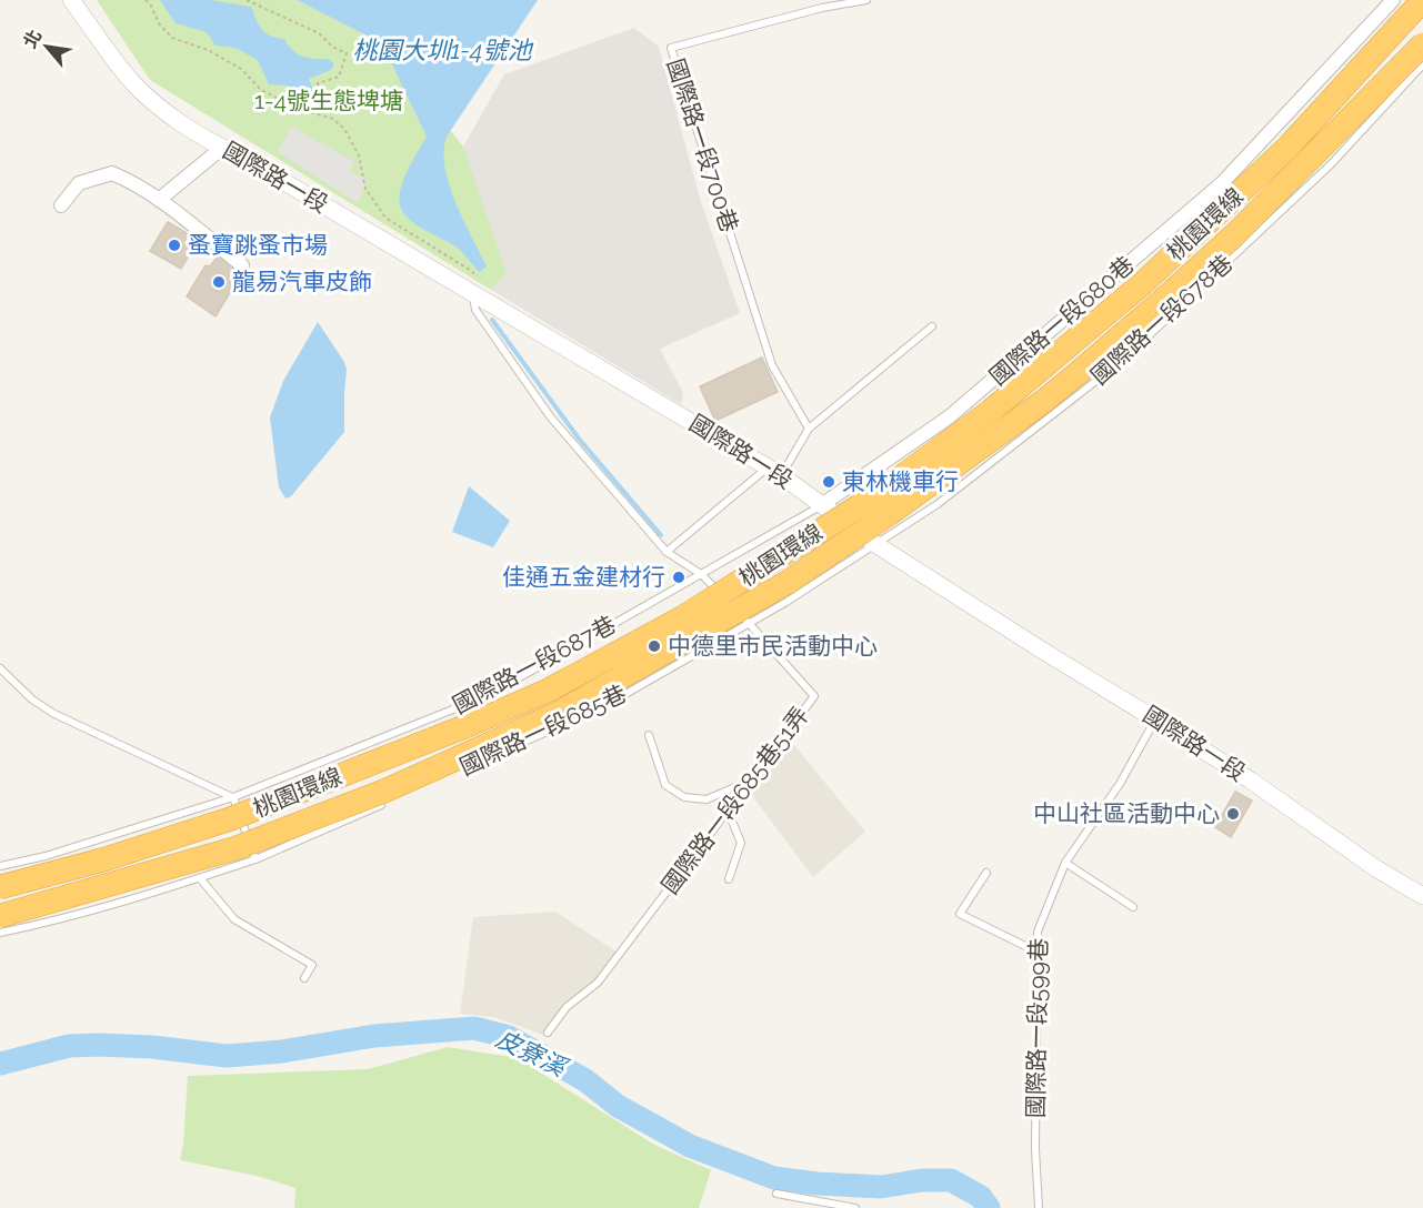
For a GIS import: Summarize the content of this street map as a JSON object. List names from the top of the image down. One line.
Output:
{"streets":{"highway":["桃園環線"],"street":["國際路一段","國際路一段680巷"],"lane":["國際路一段700巷","國際路一段678巷","國際路一段687巷","國際路一段685巷","國際路一段685巷51弄","國際路一段599巷"]},"crossings":[["國際路一段","國際路一段678巷"],["國際路一段","國際路一段680巷"],["國際路一段","國際路一段687巷"],["國際路一段","國際路一段685巷"],["國際路一段","國際路一段599巷"],["國際路一段678巷","國際路一段685巷"],["國際路一段680巷","國際路一段687巷"],["國際路一段685巷","國際路一段685巷51弄"]],"water":["桃園大圳1-4號池","皮寮溪"],"parks":["1-4號生態埤塘"],"places":["蚤寶跳蚤市場","龍易汽車皮飾","東林機車行","佳通五金建材行","中德里市民活動中心","中山社區活動中心"],"north":"top left"}
